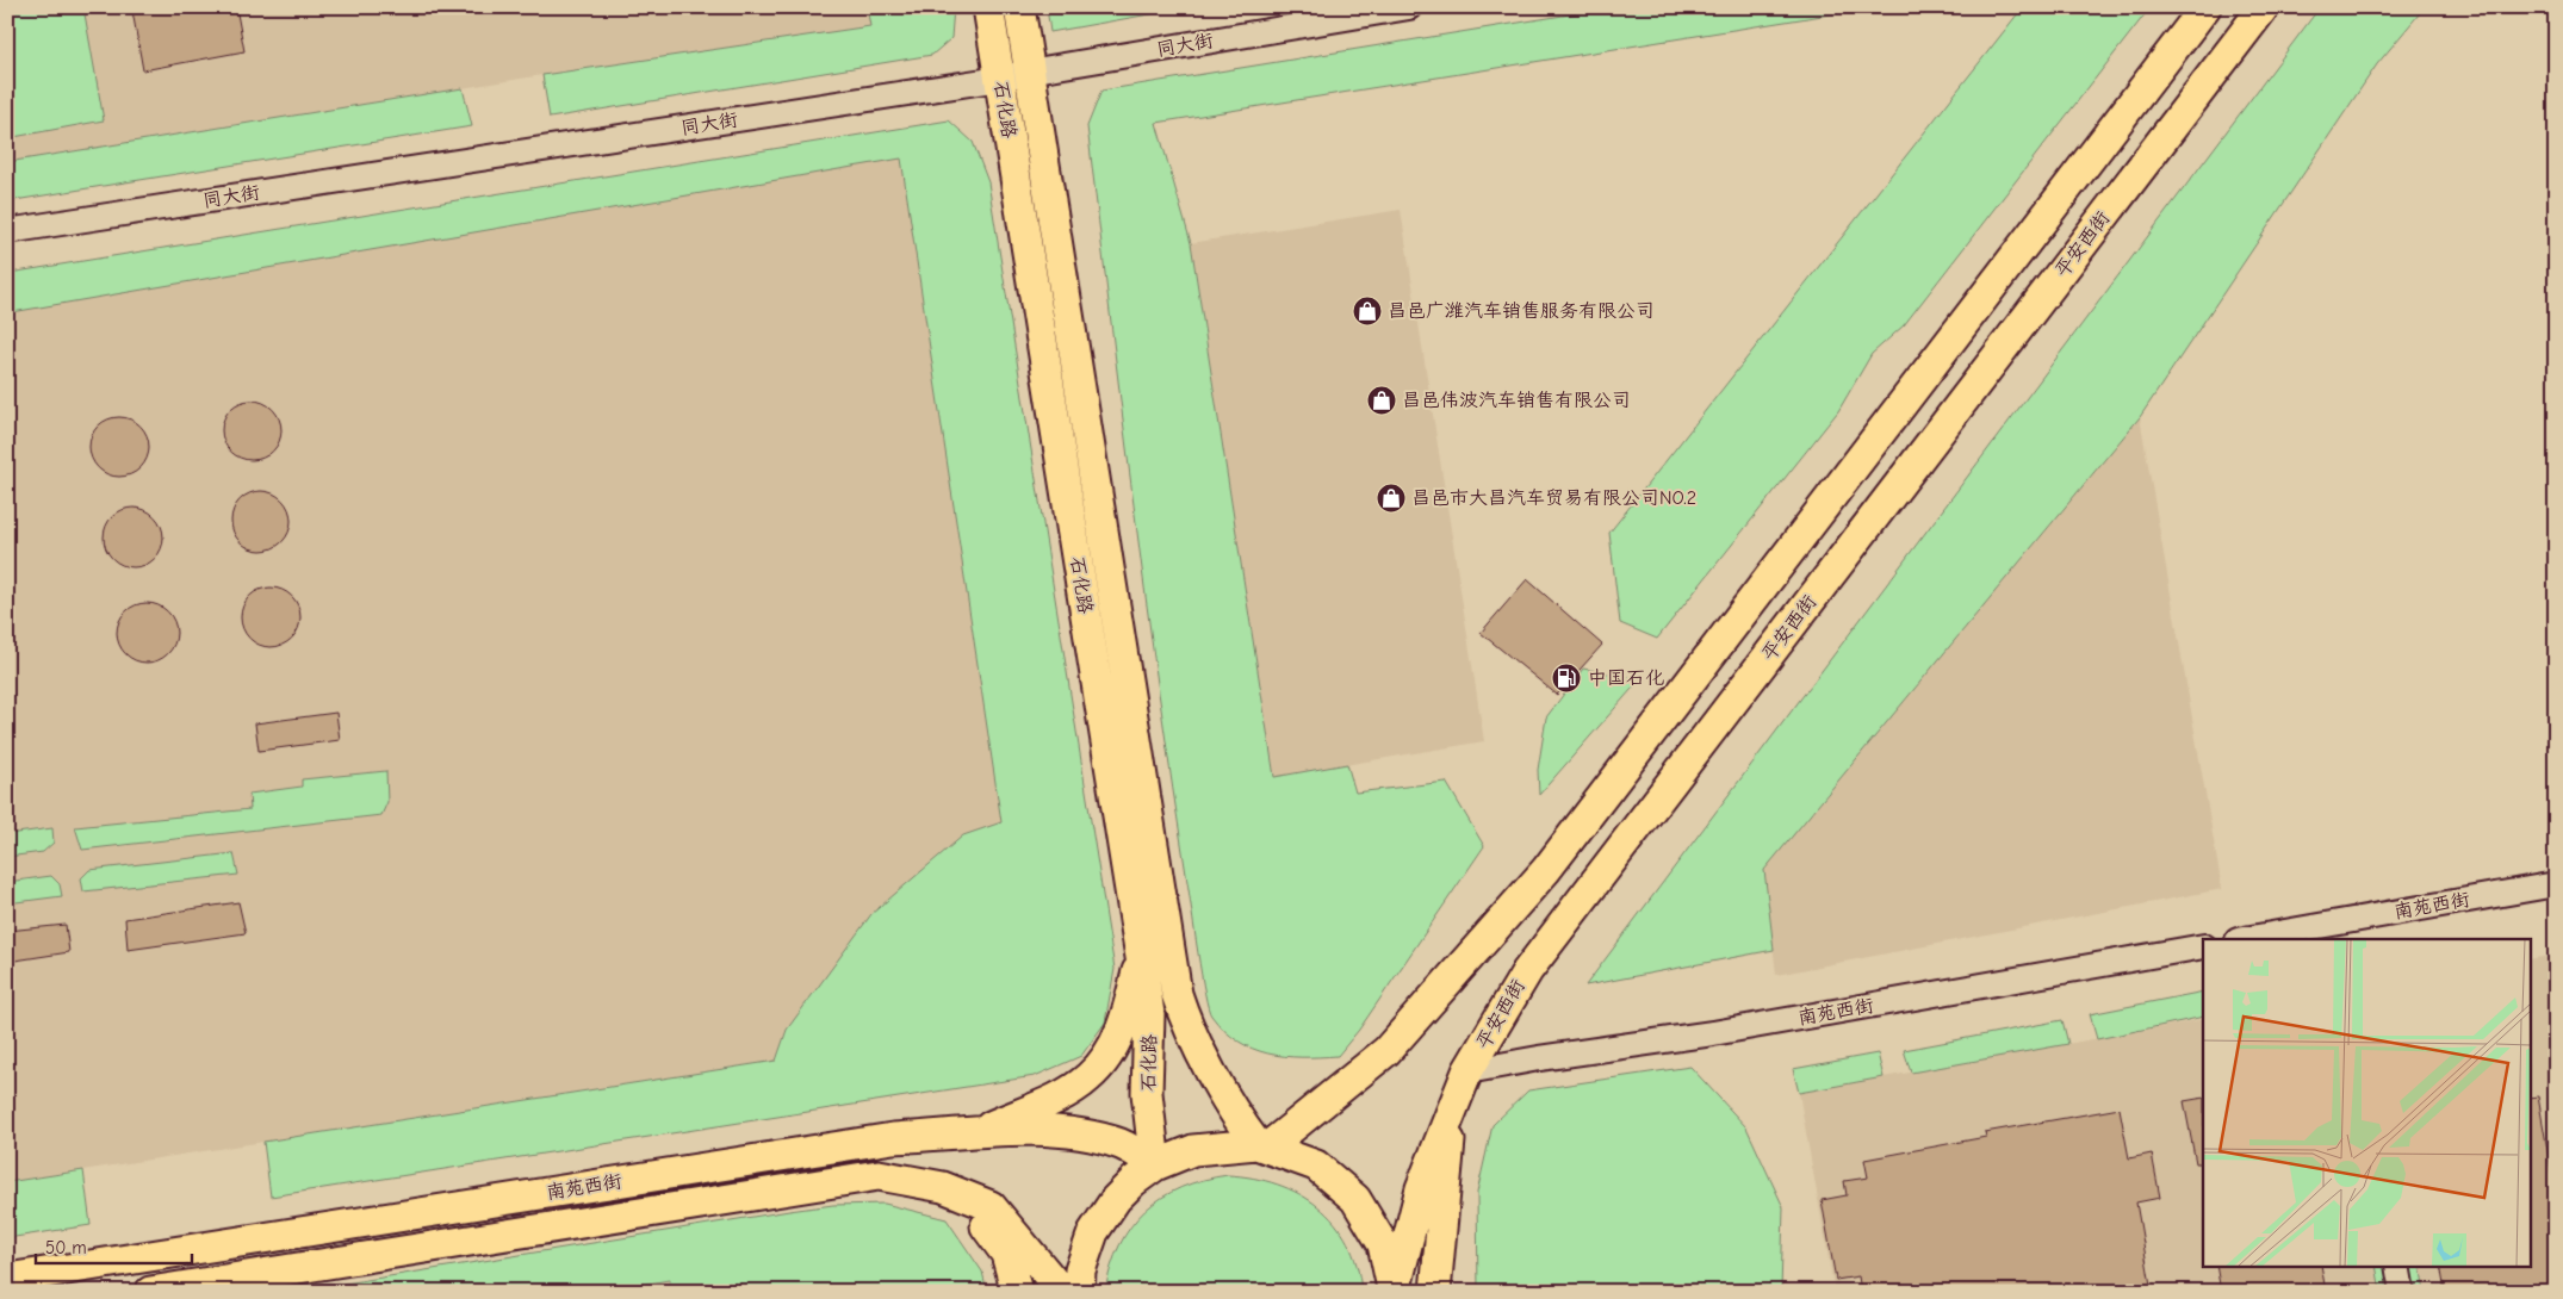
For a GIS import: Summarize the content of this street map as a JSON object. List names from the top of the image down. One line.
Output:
{"streets":{"main road":["石化路","平安西街","南苑西街"],"street":["同大街"]},"crossings":[["同大街","石化路"],["石化路","南苑西街"],["平安西街","南苑西街"]],"places":{"shop":["昌邑广潍汽车销售服务有限公司","昌邑伟波汽车销售有限公司","昌邑市大昌汽车贸易有限公司NO.2"],"fuel station":["中国石化"]},"scale_bar":"50 m"}
